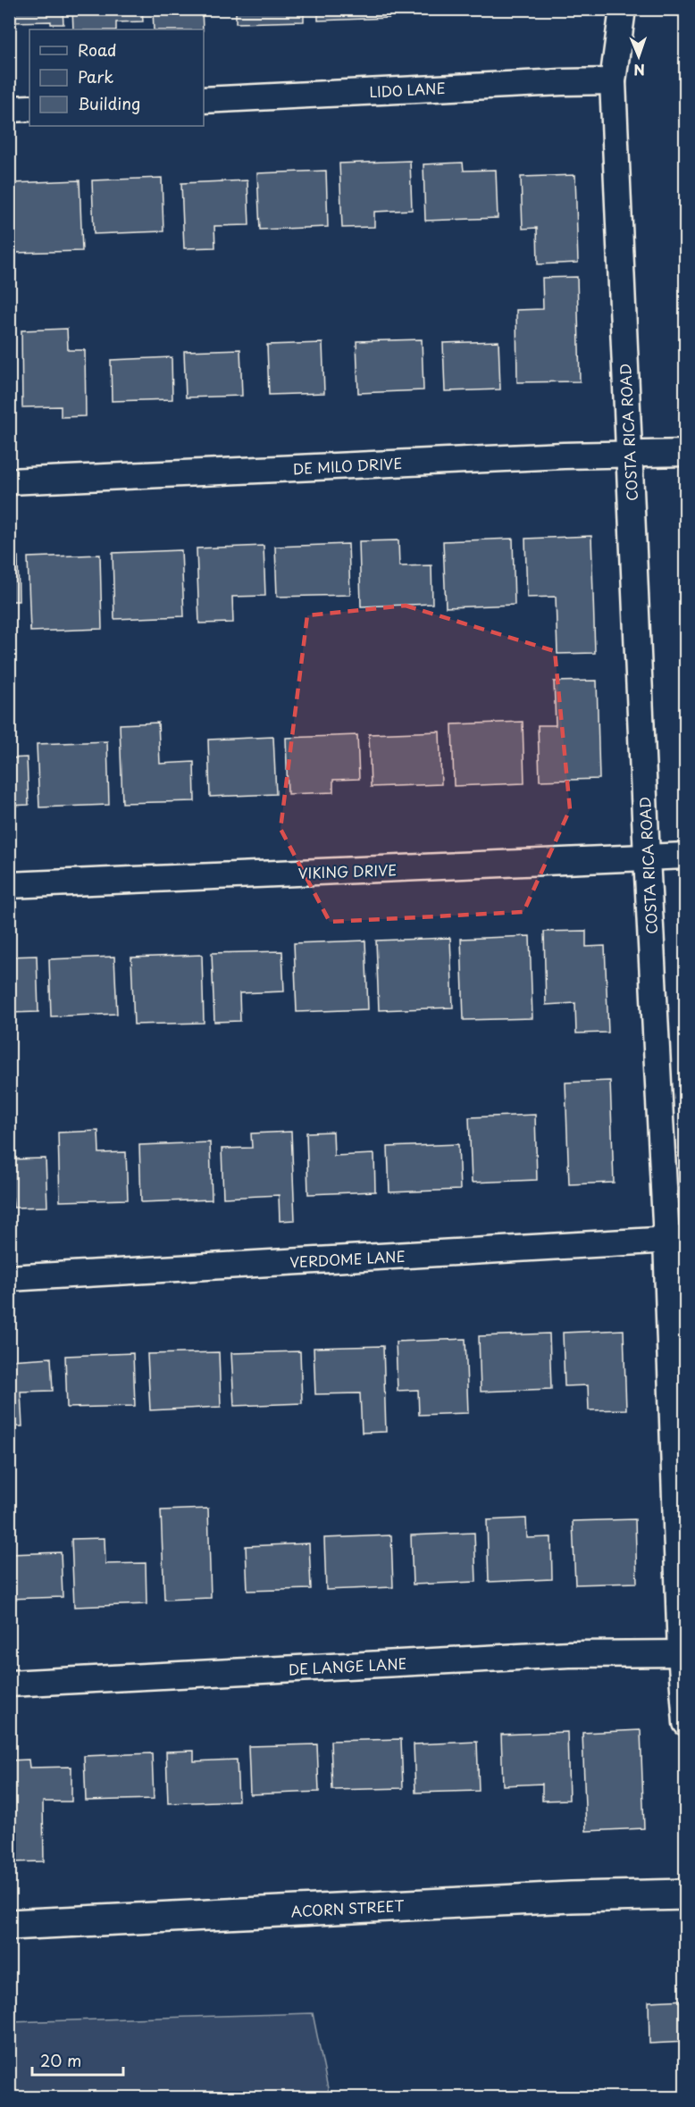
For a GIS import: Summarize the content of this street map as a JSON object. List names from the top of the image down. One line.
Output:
{"streets":{"street":["LIDO LANE","COSTA RICA ROAD","DE MILO DRIVE","VIKING DRIVE","VERDOME LANE","DE LANGE LANE","ACORN STREET"]},"crossings":[["LIDO LANE","COSTA RICA ROAD"],["COSTA RICA ROAD","DE MILO DRIVE"],["COSTA RICA ROAD","VIKING DRIVE"],["COSTA RICA ROAD","VERDOME LANE"],["COSTA RICA ROAD","DE LANGE LANE"]],"legend":["Road","Park","Building"],"scale_bar":"20 m","north":"bottom"}
